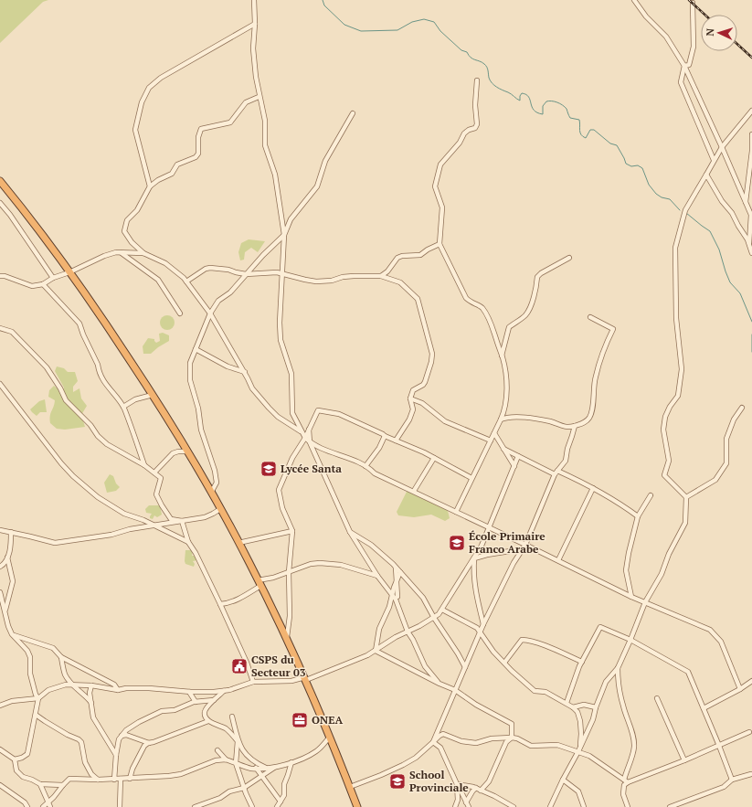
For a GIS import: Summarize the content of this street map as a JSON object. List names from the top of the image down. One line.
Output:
{"places":{"school or university":["Lycée Santa","École Primaire Franco Arabe","School Provinciale"],"public building":["CSPS du Secteur 03"],"office":["ONEA"]},"north":"left"}
